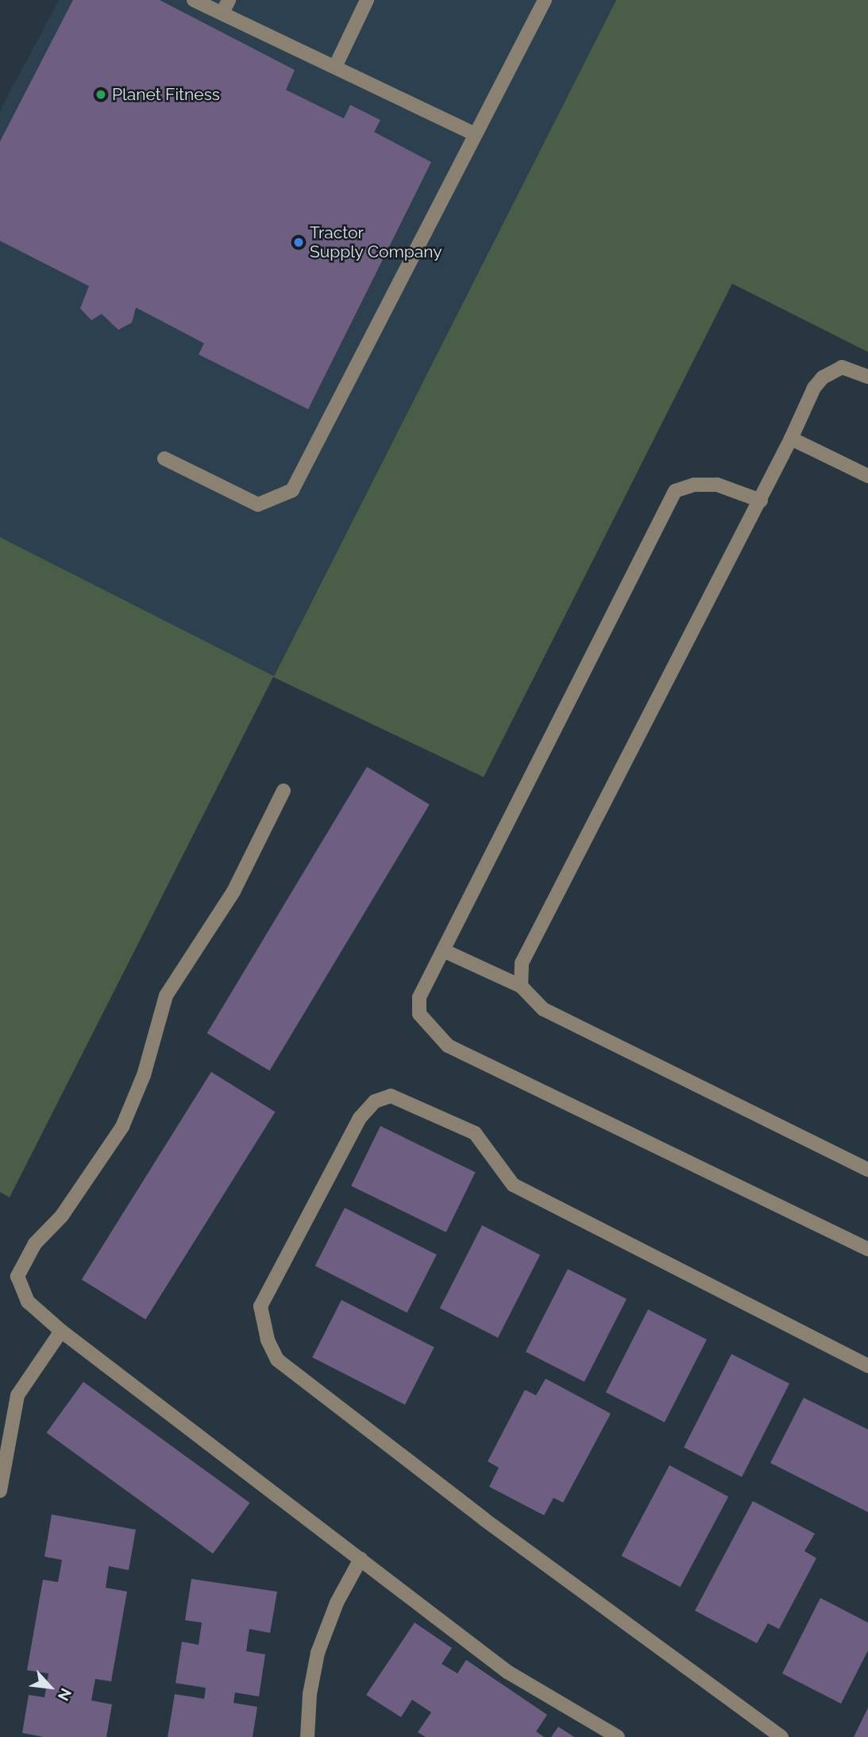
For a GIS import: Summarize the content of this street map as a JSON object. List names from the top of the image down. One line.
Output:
{"places":["Planet Fitness","Tractor Supply Company"],"north":"bottom right"}
